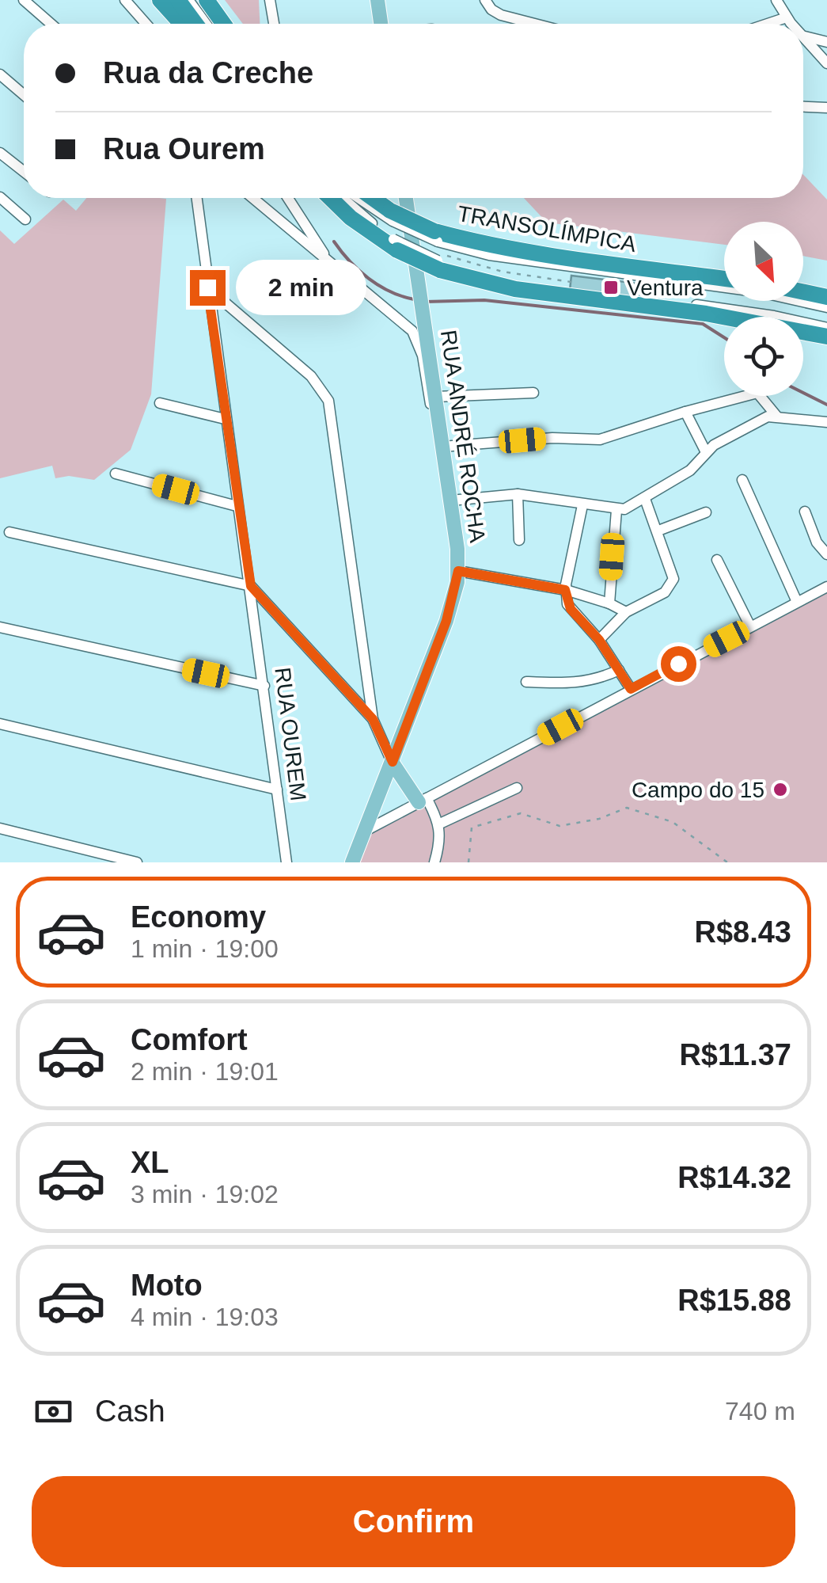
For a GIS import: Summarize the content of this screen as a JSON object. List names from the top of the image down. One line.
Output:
{"streets":{"highway":["TRANSOLÍMPICA"],"main road":["RUA ANDRÉ ROCHA"],"street":["RUA OUREM"]},"places":{"transit":["Ventura"],"other":["Campo do 15"]},"north":"bottom right","page":{"banner":["Rua da Creche","Rua Ourem"],"bubble":"2 min","list":[{"name":"Economy","note":"1 min · 19:00","value":"R$8.43"},{"name":"Comfort","note":"2 min · 19:01","value":"R$11.37"},{"name":"XL","note":"3 min · 19:02","value":"R$14.32"},{"name":"Moto","note":"4 min · 19:03","value":"R$15.88"}],"pay":["Cash","740 m"],"buttons":"Confirm"}}
